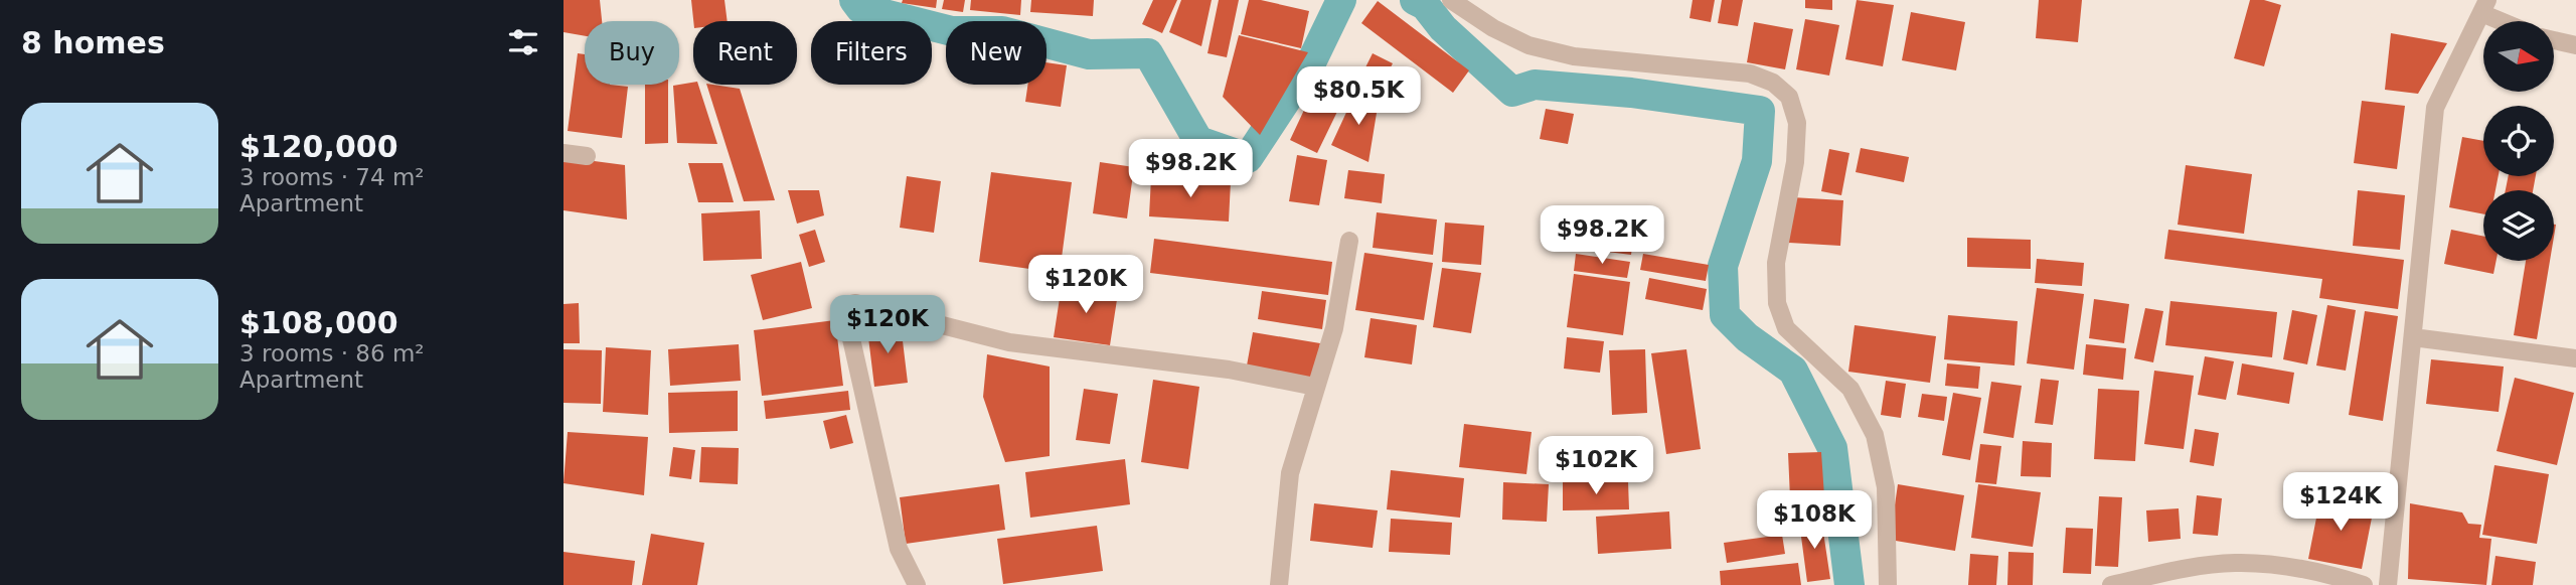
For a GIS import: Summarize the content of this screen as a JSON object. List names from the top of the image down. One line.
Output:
{"north":"right","page":{"heading":"8 homes","chip":["Buy","Rent","Filters","New"],"price":["$80.5K","$98.2K","$98.2K","$120K","$120K","$102K","$124K","$108K"],"list":[{"name":"$120,000","note":"3 rooms · 74 m² · Apartment"},{"name":"$108,000","note":"3 rooms · 86 m² · Apartment"}]}}
